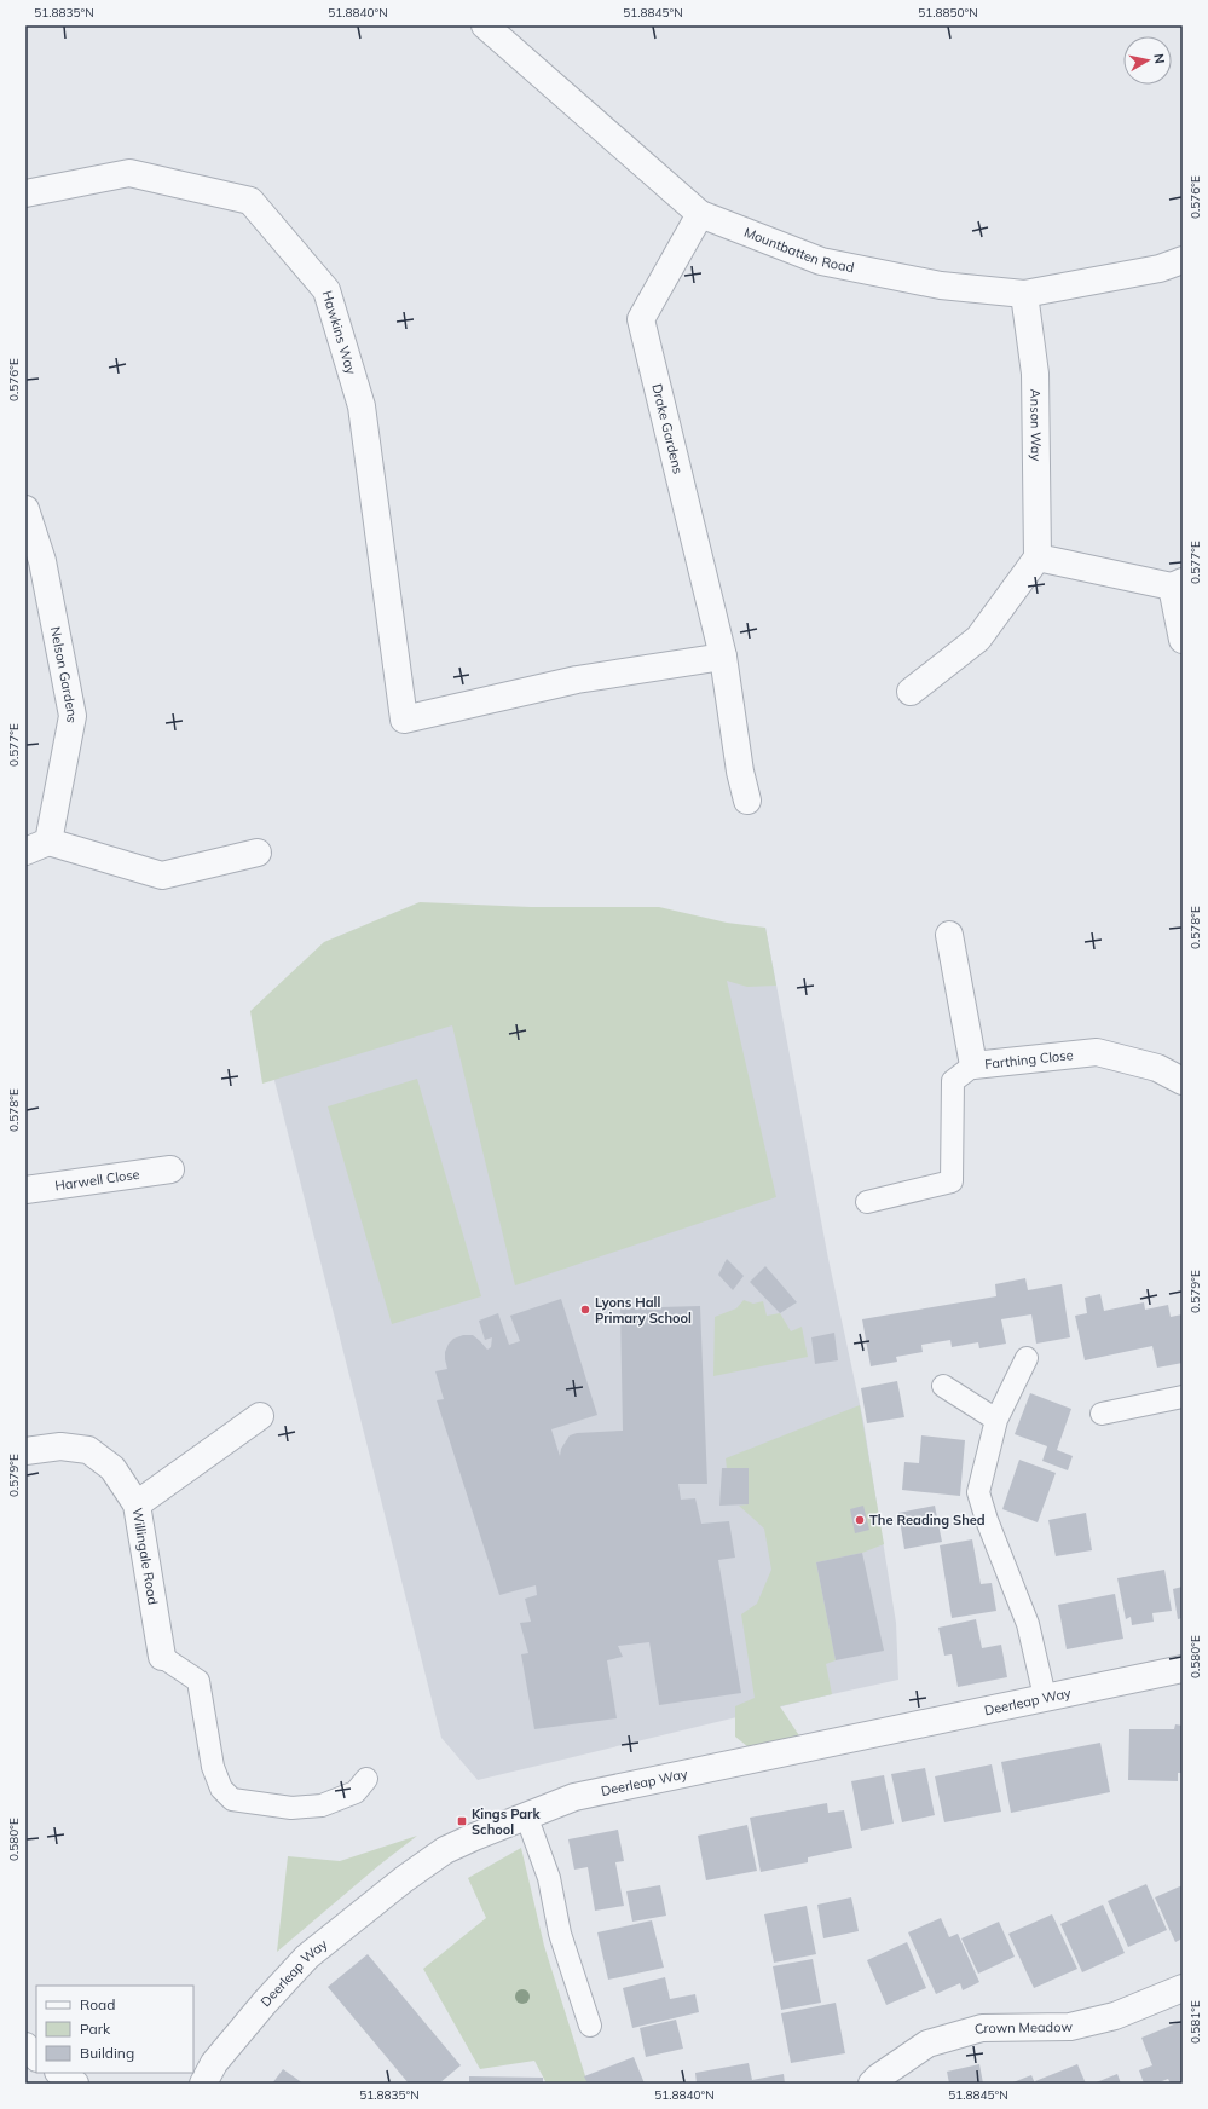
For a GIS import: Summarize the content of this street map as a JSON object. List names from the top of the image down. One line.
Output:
{"streets":{"street":["Mountbatten Road","Hawkins Way","Anson Way","Drake Gardens","Nelson Gardens","Farthing Close","Harwell Close","Willingale Road","Deerleap Way","Crown Meadow"]},"crossings":[["Mountbatten Road","Anson Way"],["Mountbatten Road","Drake Gardens"],["Hawkins Way","Drake Gardens"]],"places":{"other":["Lyons Hall Primary School","The Reading Shed"],"transit":["Kings Park School"]},"legend":["Road","Park","Building"],"north":"right","coordinates":["51.8835°N","51.8840°N","51.8845°N","51.8850°N","0.576°E","0.577°E","0.578°E","0.579°E","0.580°E","0.581°E"]}
